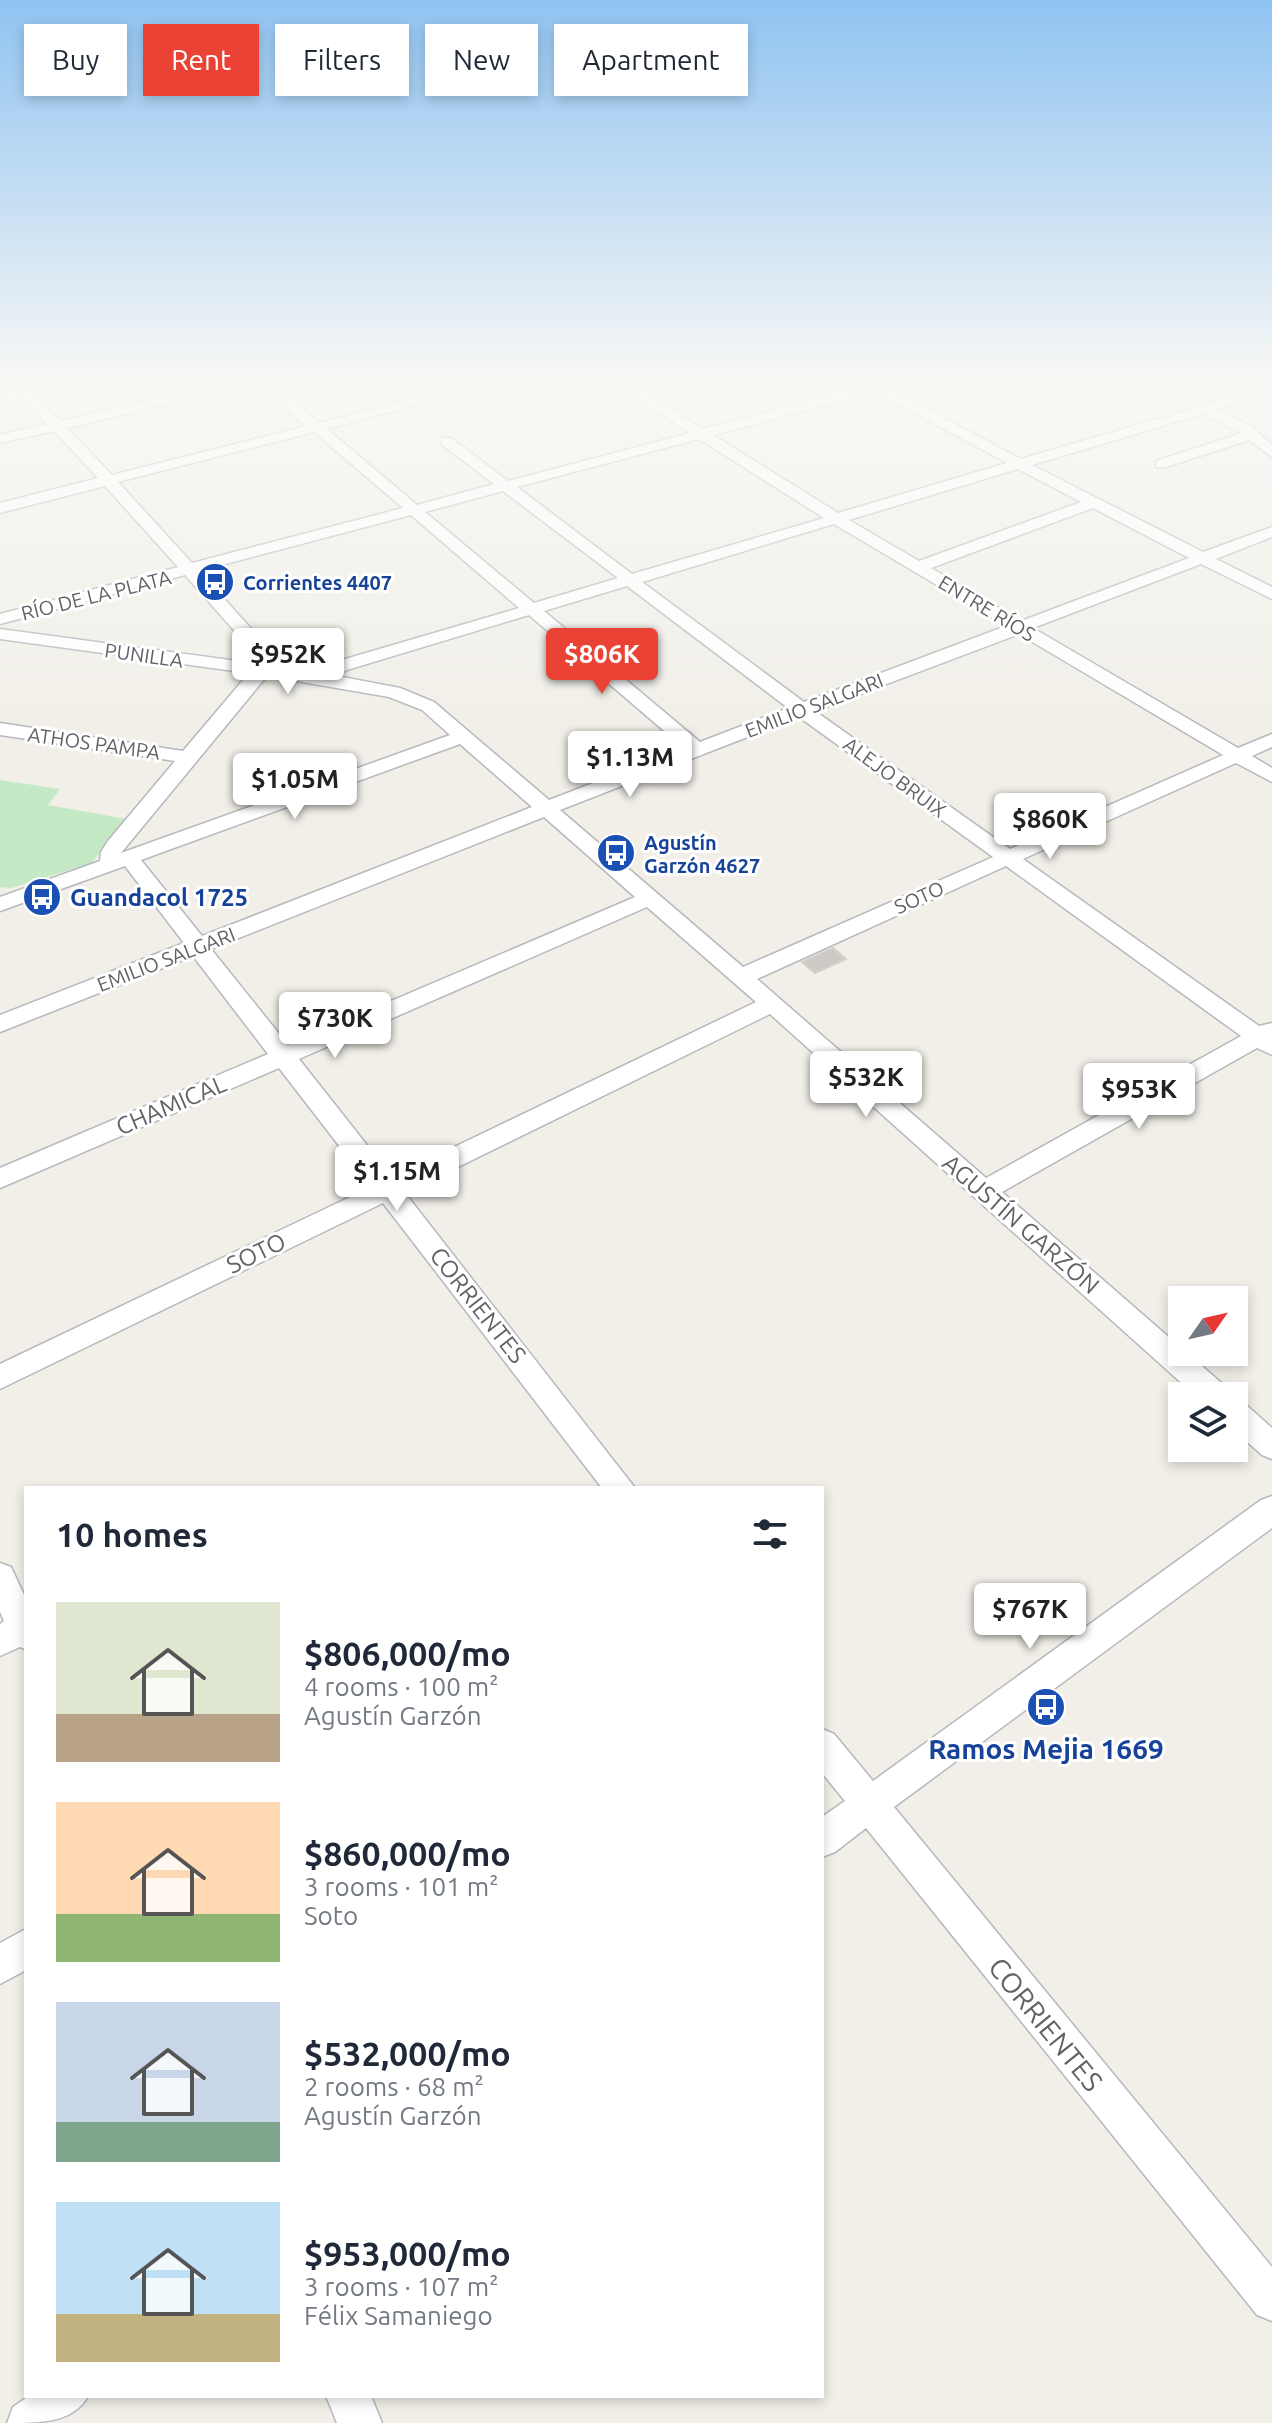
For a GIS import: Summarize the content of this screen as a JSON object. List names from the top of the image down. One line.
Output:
{"streets":{"street":["RÍO DE LA PLATA","ENTRE RÍOS","PUNILLA","EMILIO SALGARI","ATHOS PAMPA","ALEJO BRUIX","SOTO","CHAMICAL","AGUSTÍN GARZÓN","CORRIENTES"]},"crossings":[["ENTRE RÍOS","EMILIO SALGARI"],["ENTRE RÍOS","SOTO"],["PUNILLA","AGUSTÍN GARZÓN"],["EMILIO SALGARI","ALEJO BRUIX"],["EMILIO SALGARI","AGUSTÍN GARZÓN"],["EMILIO SALGARI","CORRIENTES"],["ALEJO BRUIX","SOTO"],["SOTO","AGUSTÍN GARZÓN"],["SOTO","CORRIENTES"],["CHAMICAL","AGUSTÍN GARZÓN"],["CHAMICAL","CORRIENTES"]],"places":{"bus stop":["Corrientes 4407","Agustín Garzón 4627","Guandacol 1725","Ramos Mejia 1669"]},"north":"top right","page":{"chip":["Buy","Rent","Filters","New","Apartment"],"price":["$952K","$806K","$1.13M","$1.05M","$860K","$730K","$532K","$953K","$1.15M","$767K"],"heading":"10 homes","list":[{"name":"$806,000/mo","note":"4 rooms · 100 m² · Agustín Garzón"},{"name":"$860,000/mo","note":"3 rooms · 101 m² · Soto"},{"name":"$532,000/mo","note":"2 rooms · 68 m² · Agustín Garzón"},{"name":"$953,000/mo","note":"3 rooms · 107 m² · Félix Samaniego"}]}}
